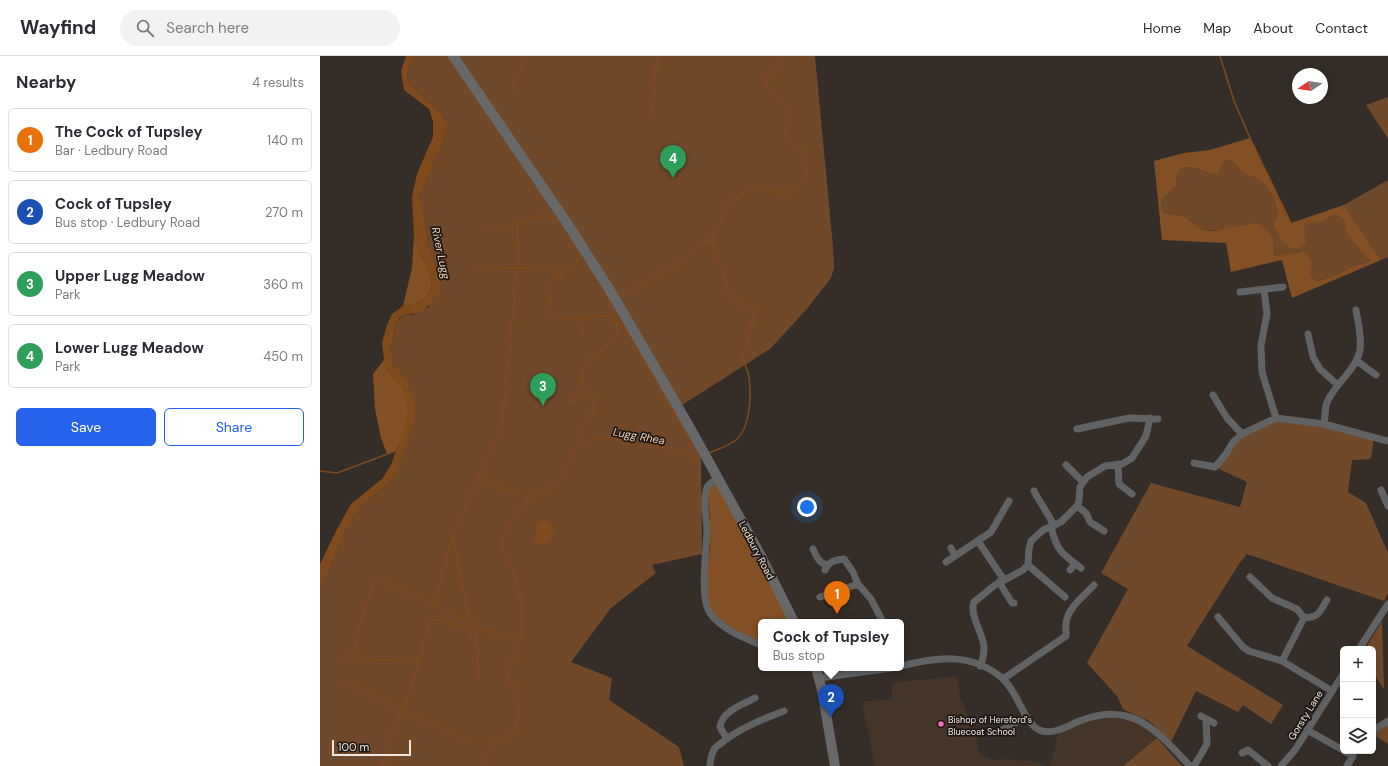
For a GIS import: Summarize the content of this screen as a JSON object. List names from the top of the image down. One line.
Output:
{"streets":{"highway":["Ledbury Road"],"street":["Gorsty Lane"]},"water":["River Lugg","Lugg Rhea"],"places":["Bishop of Hereford's Bluecoat School"],"scale_bar":"100 m","north":"left","page":{"header":"Wayfind","search":"Search here","nav":["Home","Map","About","Contact"],"heading":["Nearby","4 results"],"list":[{"mark":"1","name":"The Cock of Tupsley","note":"Bar · Ledbury Road","value":"140 m"},{"mark":"2","name":"Cock of Tupsley","note":"Bus stop · Ledbury Road","value":"270 m"},{"mark":"3","name":"Upper Lugg Meadow","note":"Park","value":"360 m"},{"mark":"4","name":"Lower Lugg Meadow","note":"Park","value":"450 m"}],"pins":["4","3","1","2"],"buttons":["Save","Share"],"popup":["Cock of Tupsley","Bus stop"],"map_buttons":["+","−"],"scale":"100 m"}}
